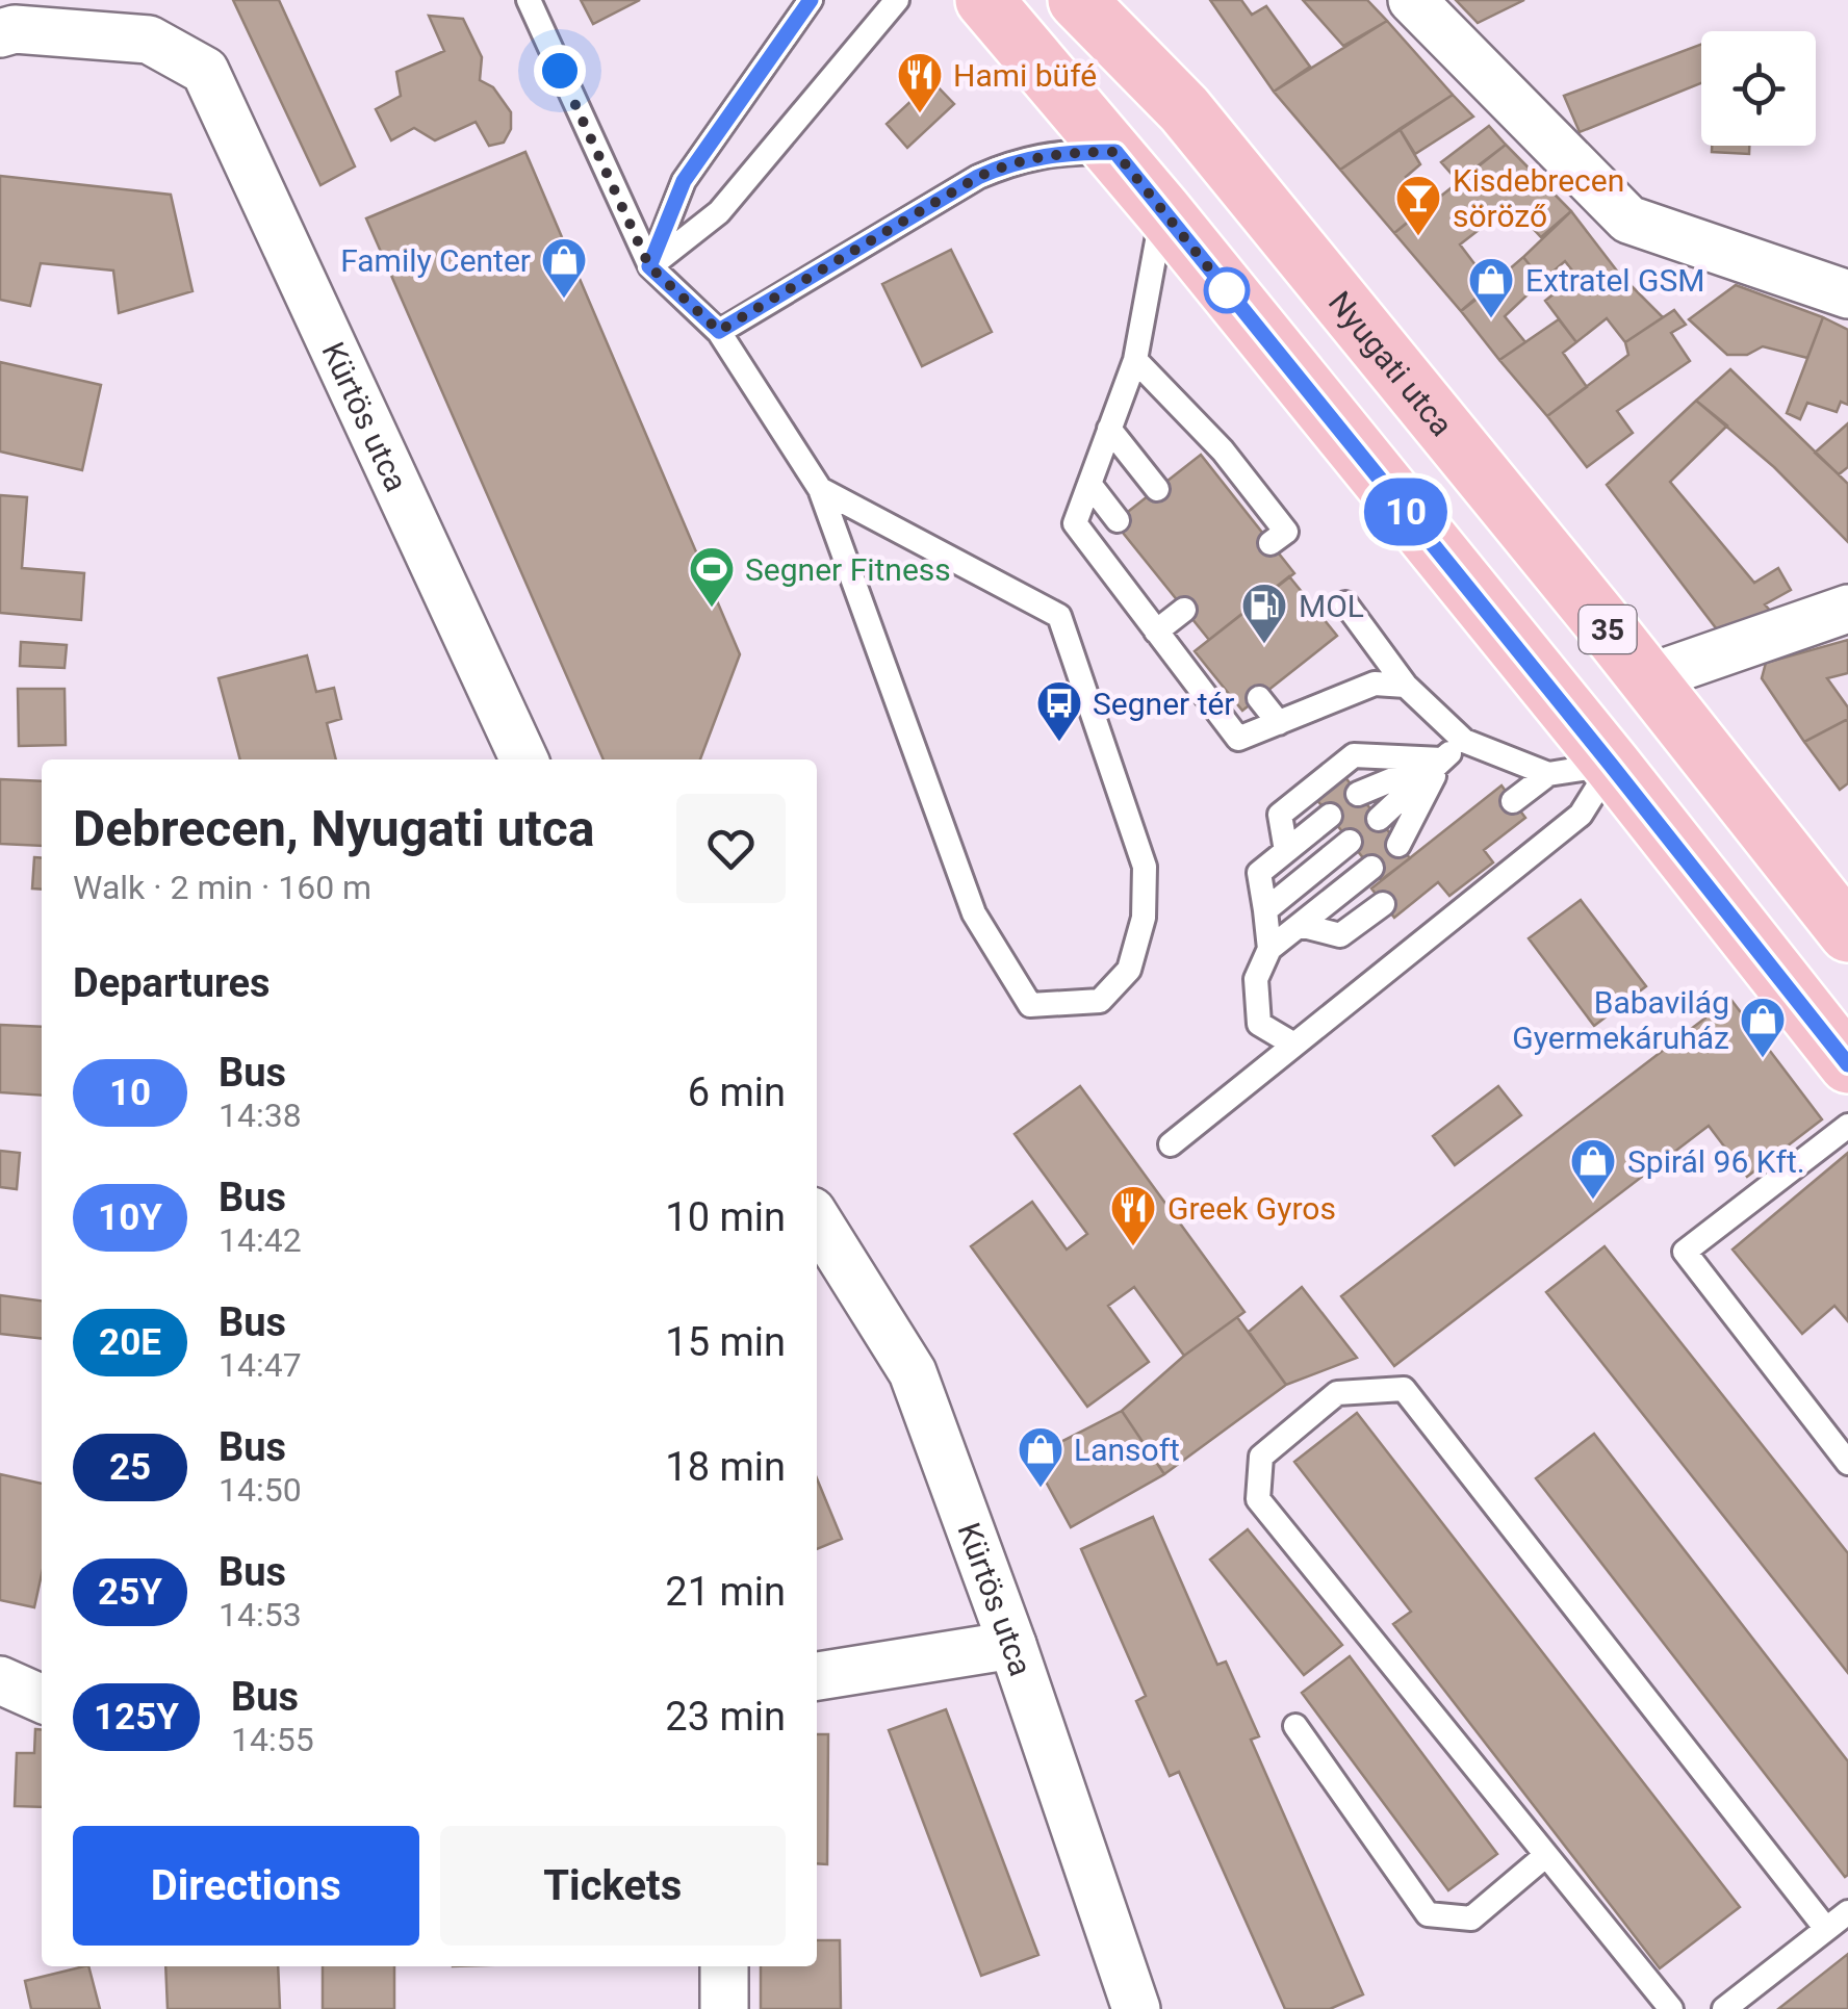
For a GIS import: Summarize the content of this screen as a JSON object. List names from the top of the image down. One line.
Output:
{"streets":{"main road":["Nyugati utca","35"],"street":["Kürtös utca"]},"places":{"restaurant":["Hami büfé","Greek Gyros"],"bar":["Kisdebrecen söröző"],"shop":["Family Center","Extratel GSM","Babavilág Gyermekáruház","Spirál 96 Kft.","Lansoft"],"sports":["Segner Fitness"],"fuel station":["MOL"],"bus stop":["Segner tér"]},"lines":["bus line 10"],"page":{"on_map":"10","heading":[["Debrecen, Nyugati utca","Walk · 2 min · 160 m"],"Departures"],"list":[{"mark":"10","name":"Bus","note":"14:38","value":"6 min"},{"mark":"10Y","name":"Bus","note":"14:42","value":"10 min"},{"mark":"20E","name":"Bus","note":"14:47","value":"15 min"},{"mark":"25","name":"Bus","note":"14:50","value":"18 min"},{"mark":"25Y","name":"Bus","note":"14:53","value":"21 min"},{"mark":"125Y","name":"Bus","note":"14:55","value":"23 min"}],"buttons":["Directions","Tickets"]}}
